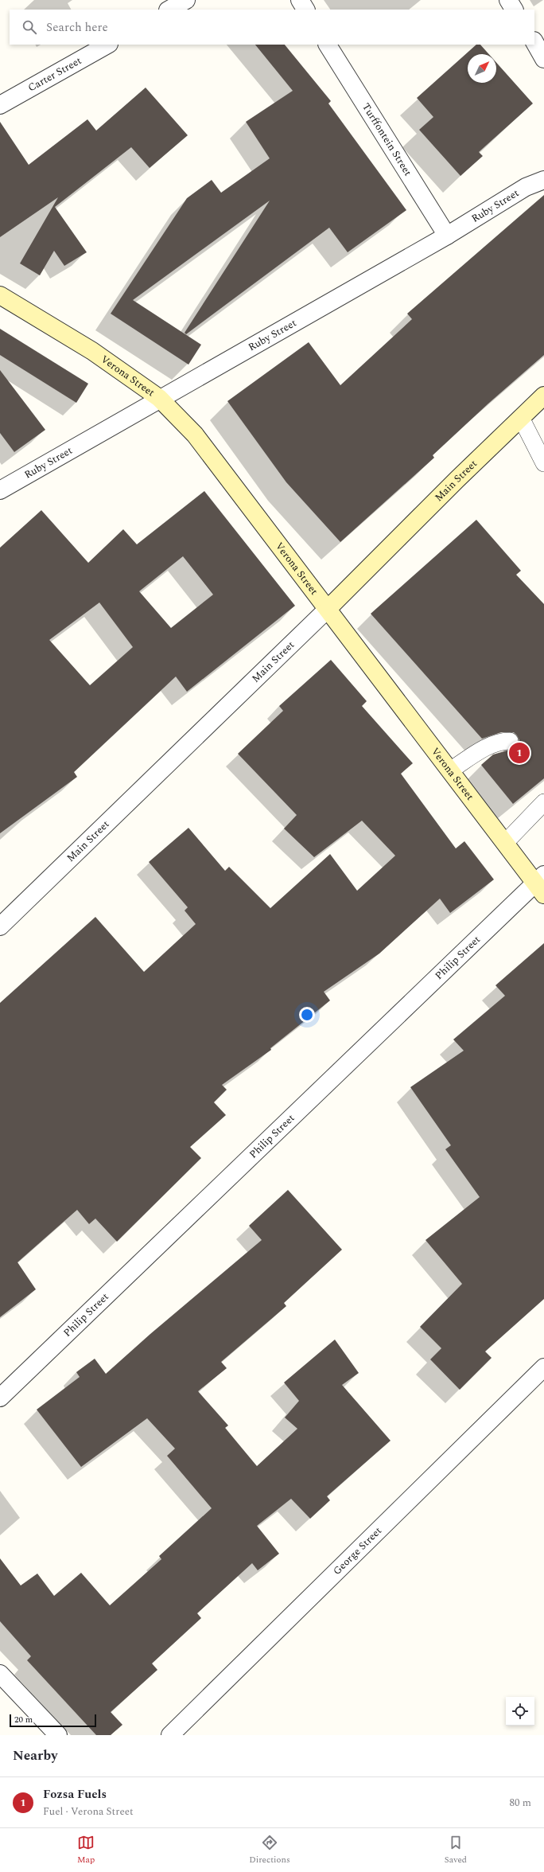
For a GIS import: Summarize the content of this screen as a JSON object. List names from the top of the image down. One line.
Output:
{"streets":{"main road":["Verona Street","Main Street"],"street":["Carter Street","Turffontein Street","Ruby Street","Philip Street","George Street"]},"crossings":[["Turffontein Street","Ruby Street"],["Ruby Street","Verona Street"],["Verona Street","Main Street"],["Verona Street","Philip Street"]],"scale_bar":"20 m","north":"top right","page":{"search":"Search here","pins":"1","scale":"20 m","heading":"Nearby","list":[{"mark":"1","name":"Fozsa Fuels","note":"Fuel · Verona Street","value":"80 m"}],"nav":["Map","Directions","Saved"]}}
